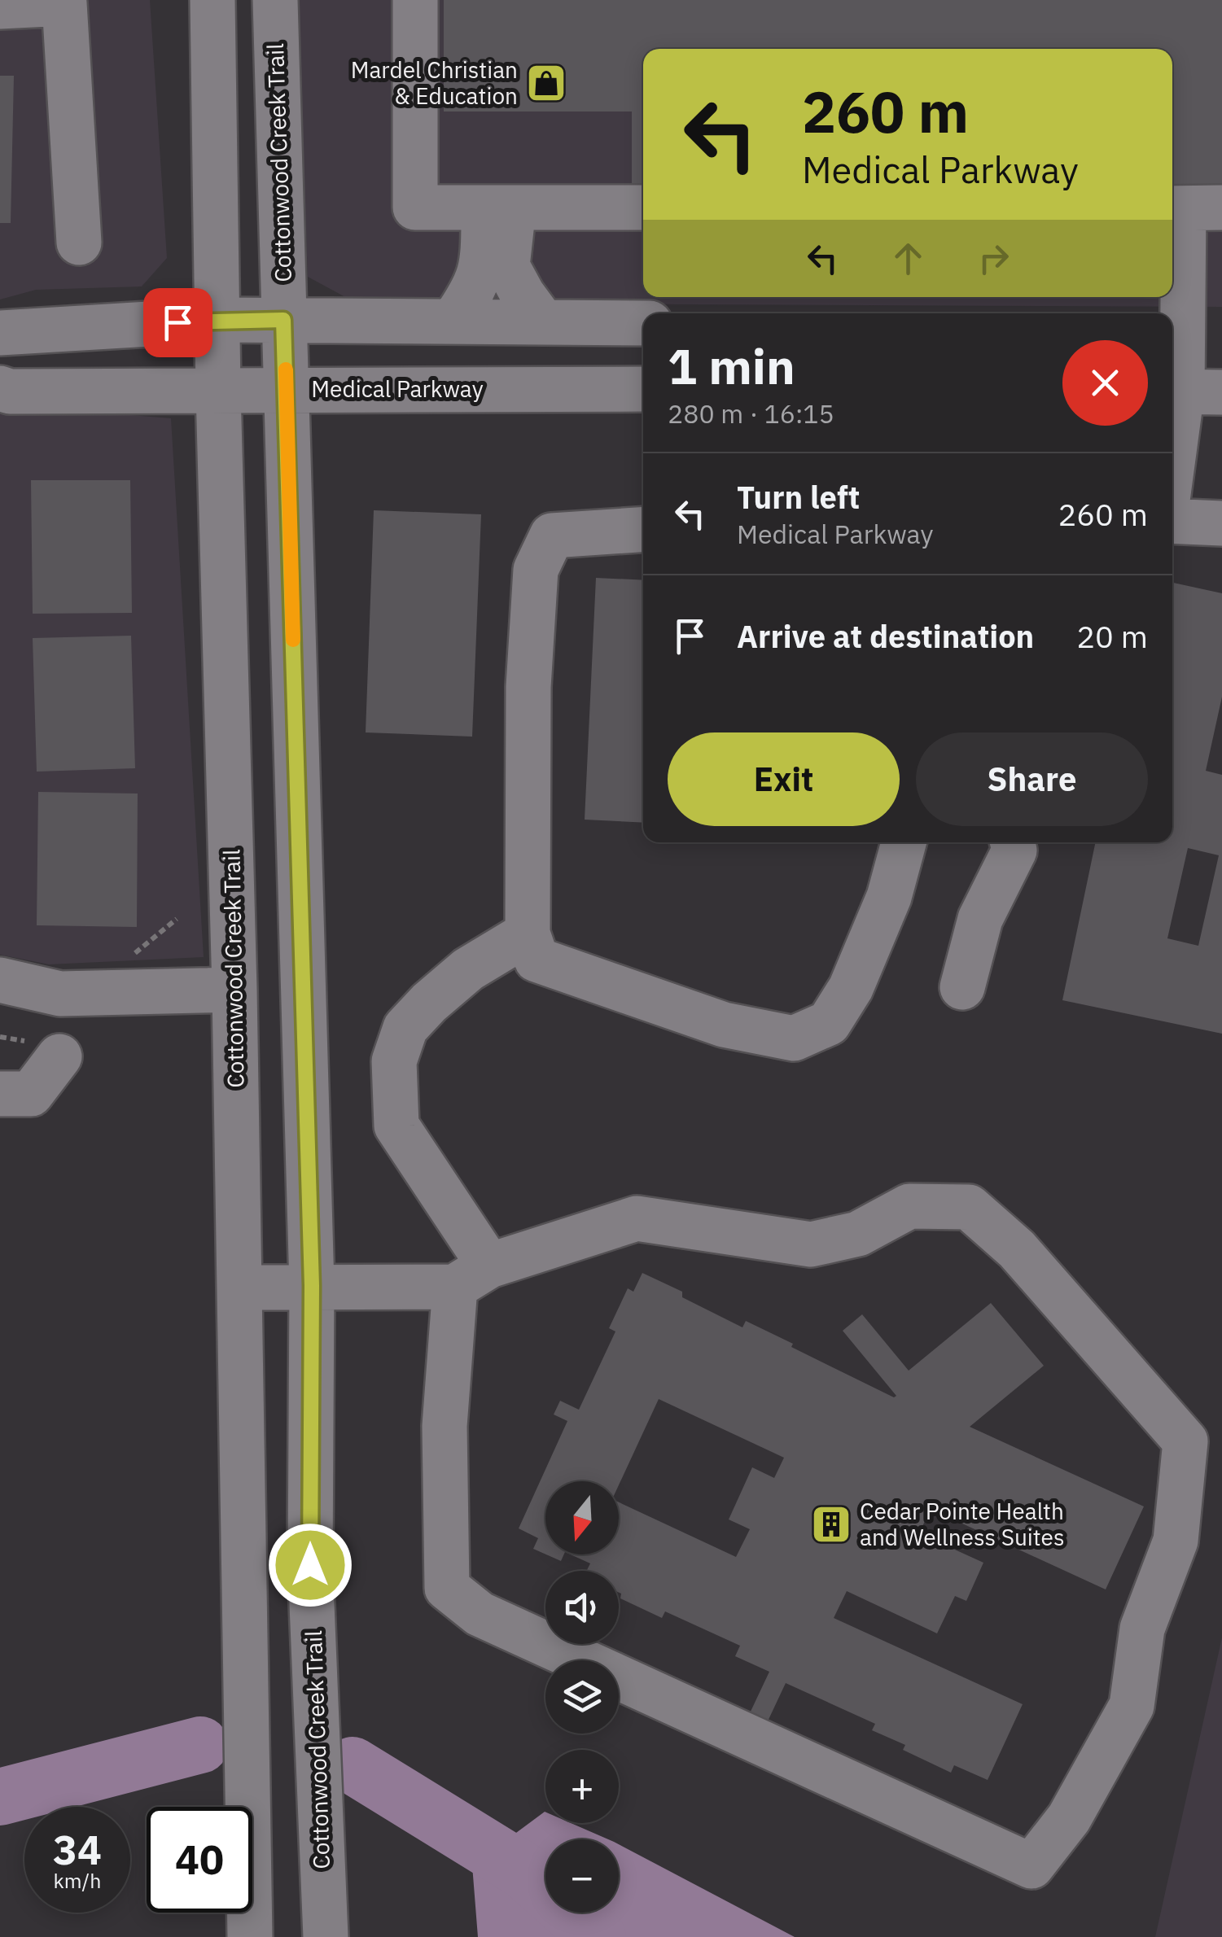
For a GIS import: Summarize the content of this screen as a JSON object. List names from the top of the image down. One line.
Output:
{"streets":{"street":["Cottonwood Creek Trail","Medical Parkway"]},"crossings":[["Cottonwood Creek Trail","Medical Parkway"]],"places":{"shop":["Mardel Christian & Education"],"building":["Cedar Pointe Health and Wellness Suites"]},"north":"bottom","page":{"turn":["260 m","Medical Parkway"],"heading":["1 min","280 m · 16:15"],"list":[{"name":"Turn left","note":"Medical Parkway","value":"260 m"},{"name":"Arrive at destination","value":"20 m"}],"buttons":["Exit","Share"],"map_buttons":["+","−"],"speed":"34 km/h","limit":"40"}}
